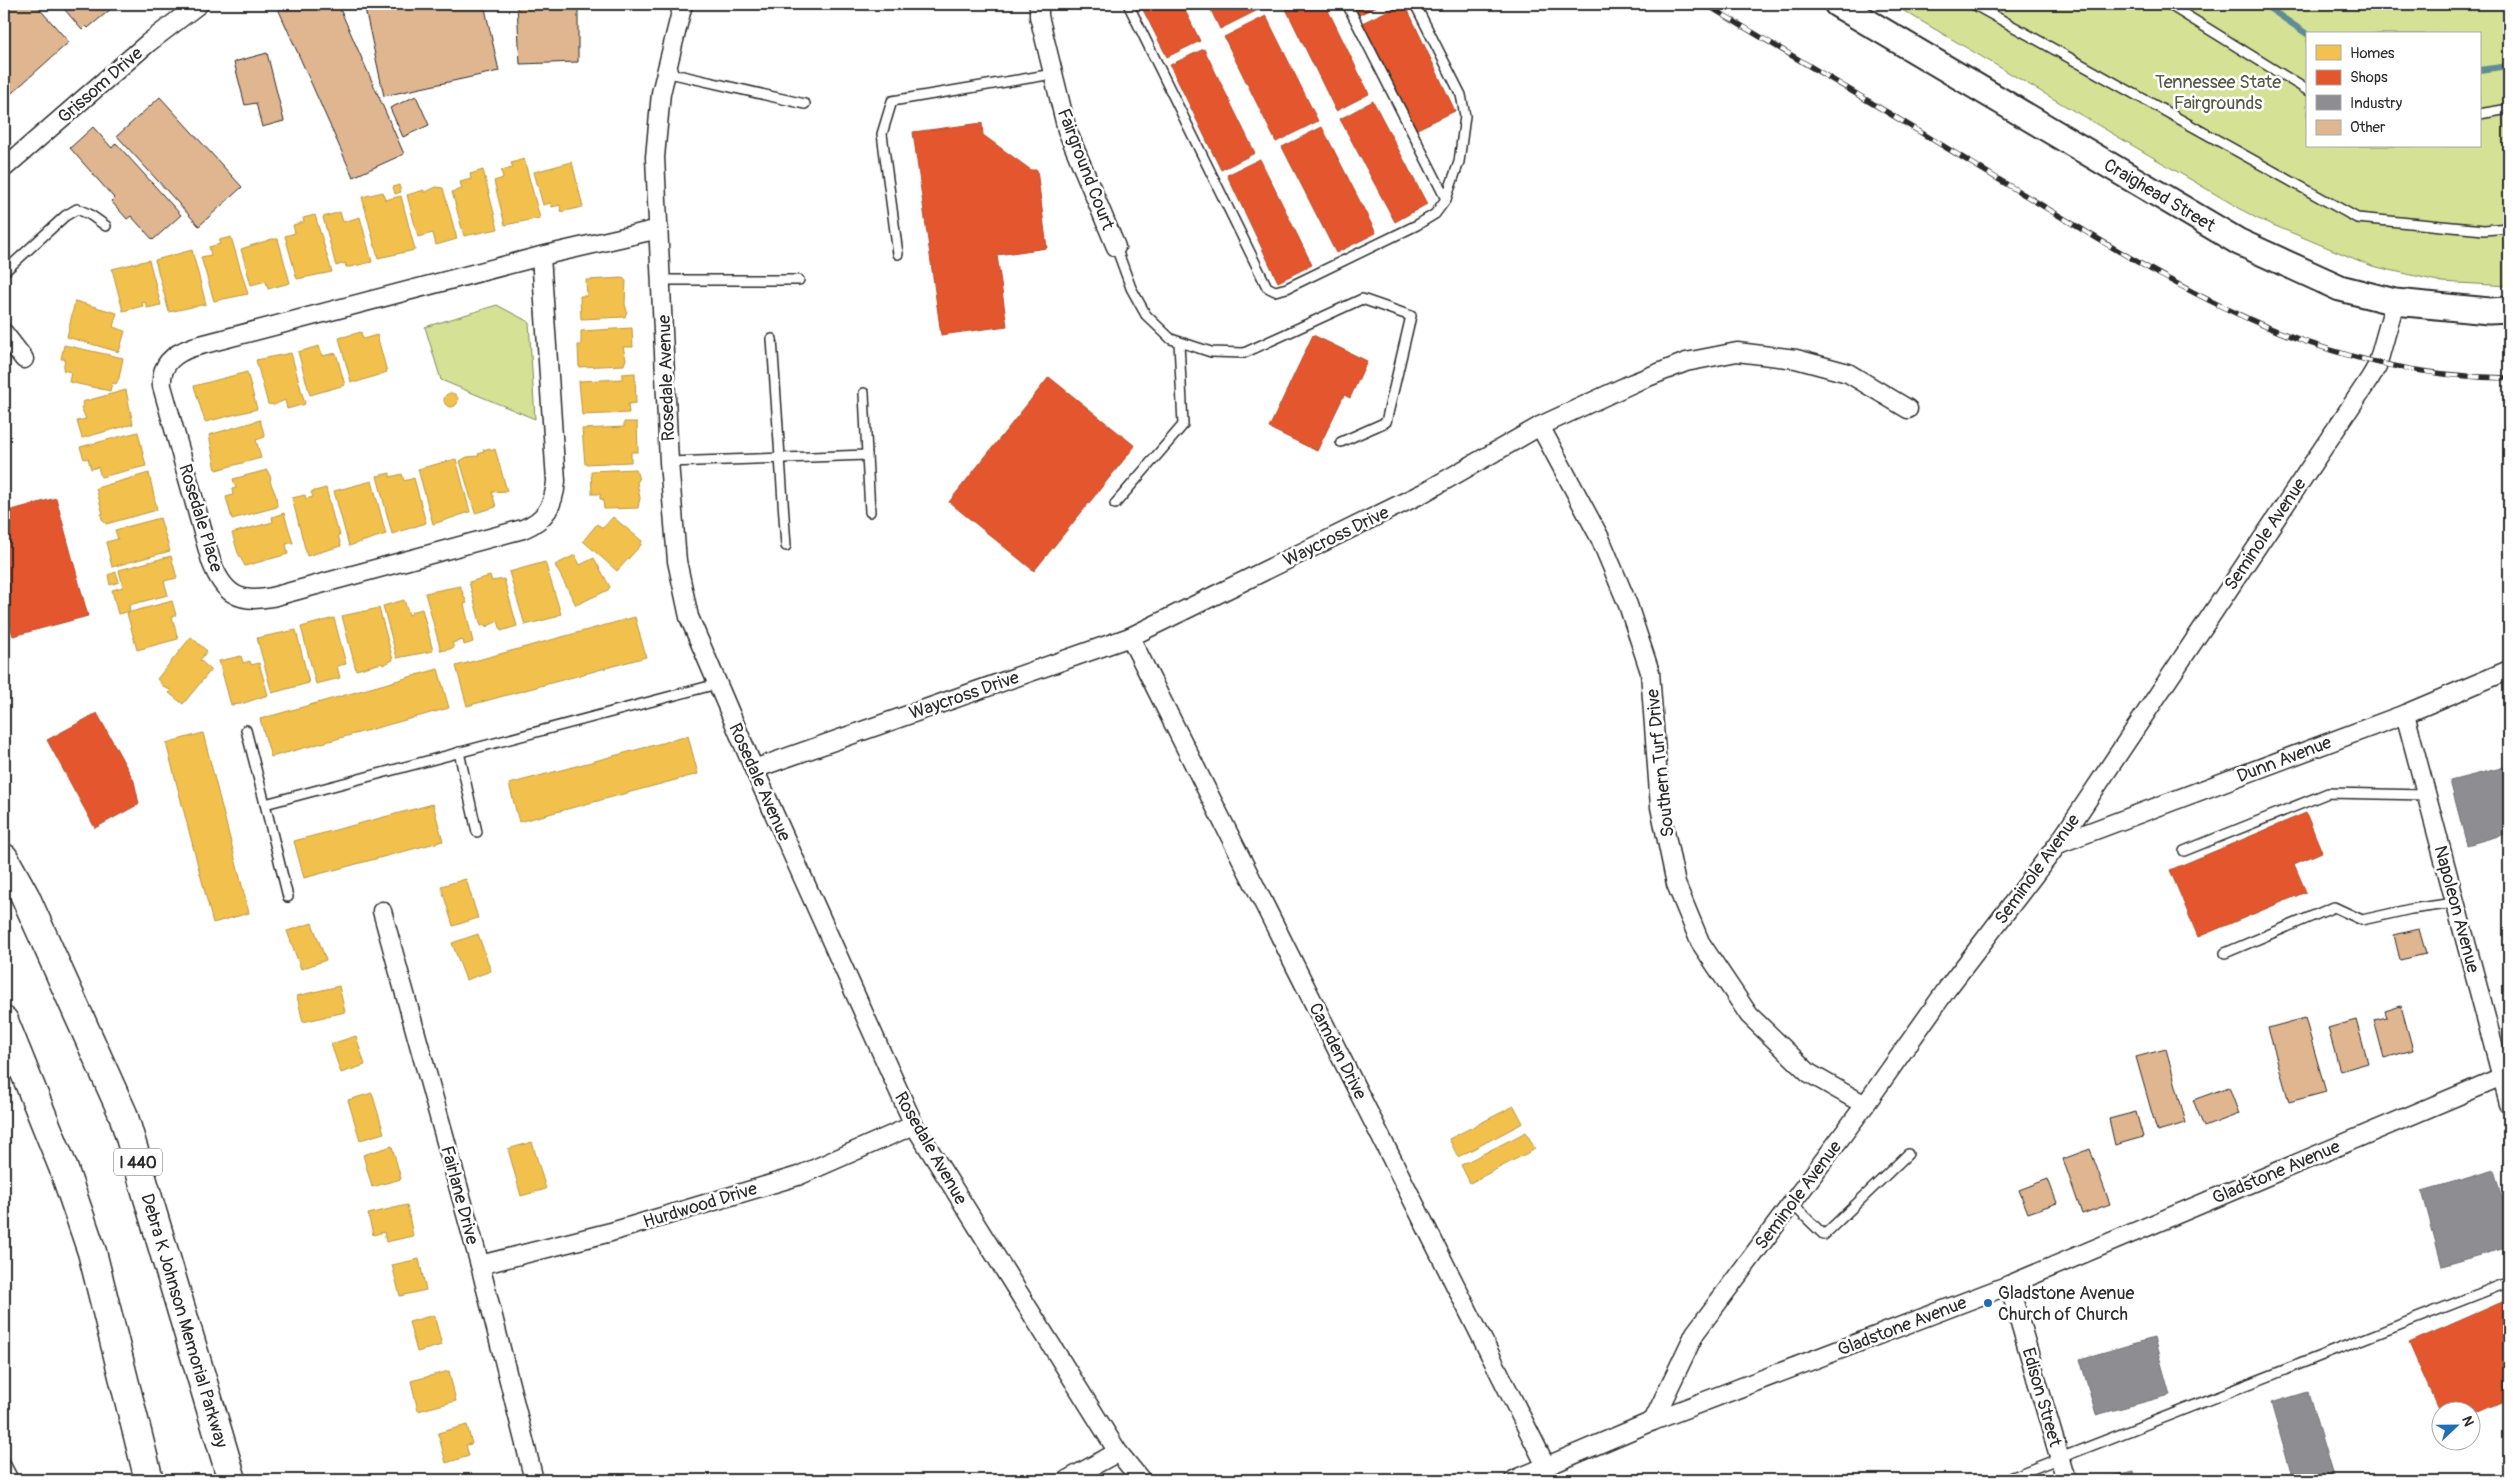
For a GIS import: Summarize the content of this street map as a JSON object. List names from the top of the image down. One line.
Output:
{"streets":{"highway":["I 440","Debra K Johnson Memorial Parkway"],"street":["Grissom Drive","Fairground Court","Craighead Street","Rosedale Avenue","Rosedale Place","Seminole Avenue","Waycross Drive","Dunn Avenue","Southern Turf Drive","Napoleon Avenue","Camden Drive","Gladstone Avenue","Fairlane Drive","Hurdwood Drive","Edison Street"]},"crossings":[["Craighead Street","Seminole Avenue"],["Rosedale Avenue","Rosedale Place"],["Rosedale Avenue","Waycross Drive"],["Rosedale Avenue","Hurdwood Drive"],["Seminole Avenue","Dunn Avenue"],["Seminole Avenue","Southern Turf Drive"],["Seminole Avenue","Gladstone Avenue"],["Waycross Drive","Southern Turf Drive"],["Waycross Drive","Camden Drive"],["Dunn Avenue","Napoleon Avenue"],["Napoleon Avenue","Gladstone Avenue"],["Camden Drive","Gladstone Avenue"],["Gladstone Avenue","Edison Street"],["Fairlane Drive","Hurdwood Drive"]],"parks":["Tennessee State Fairgrounds"],"places":["Gladstone Avenue Church of Church"],"legend":["Homes","Shops","Industry","Other"],"north":"right"}
